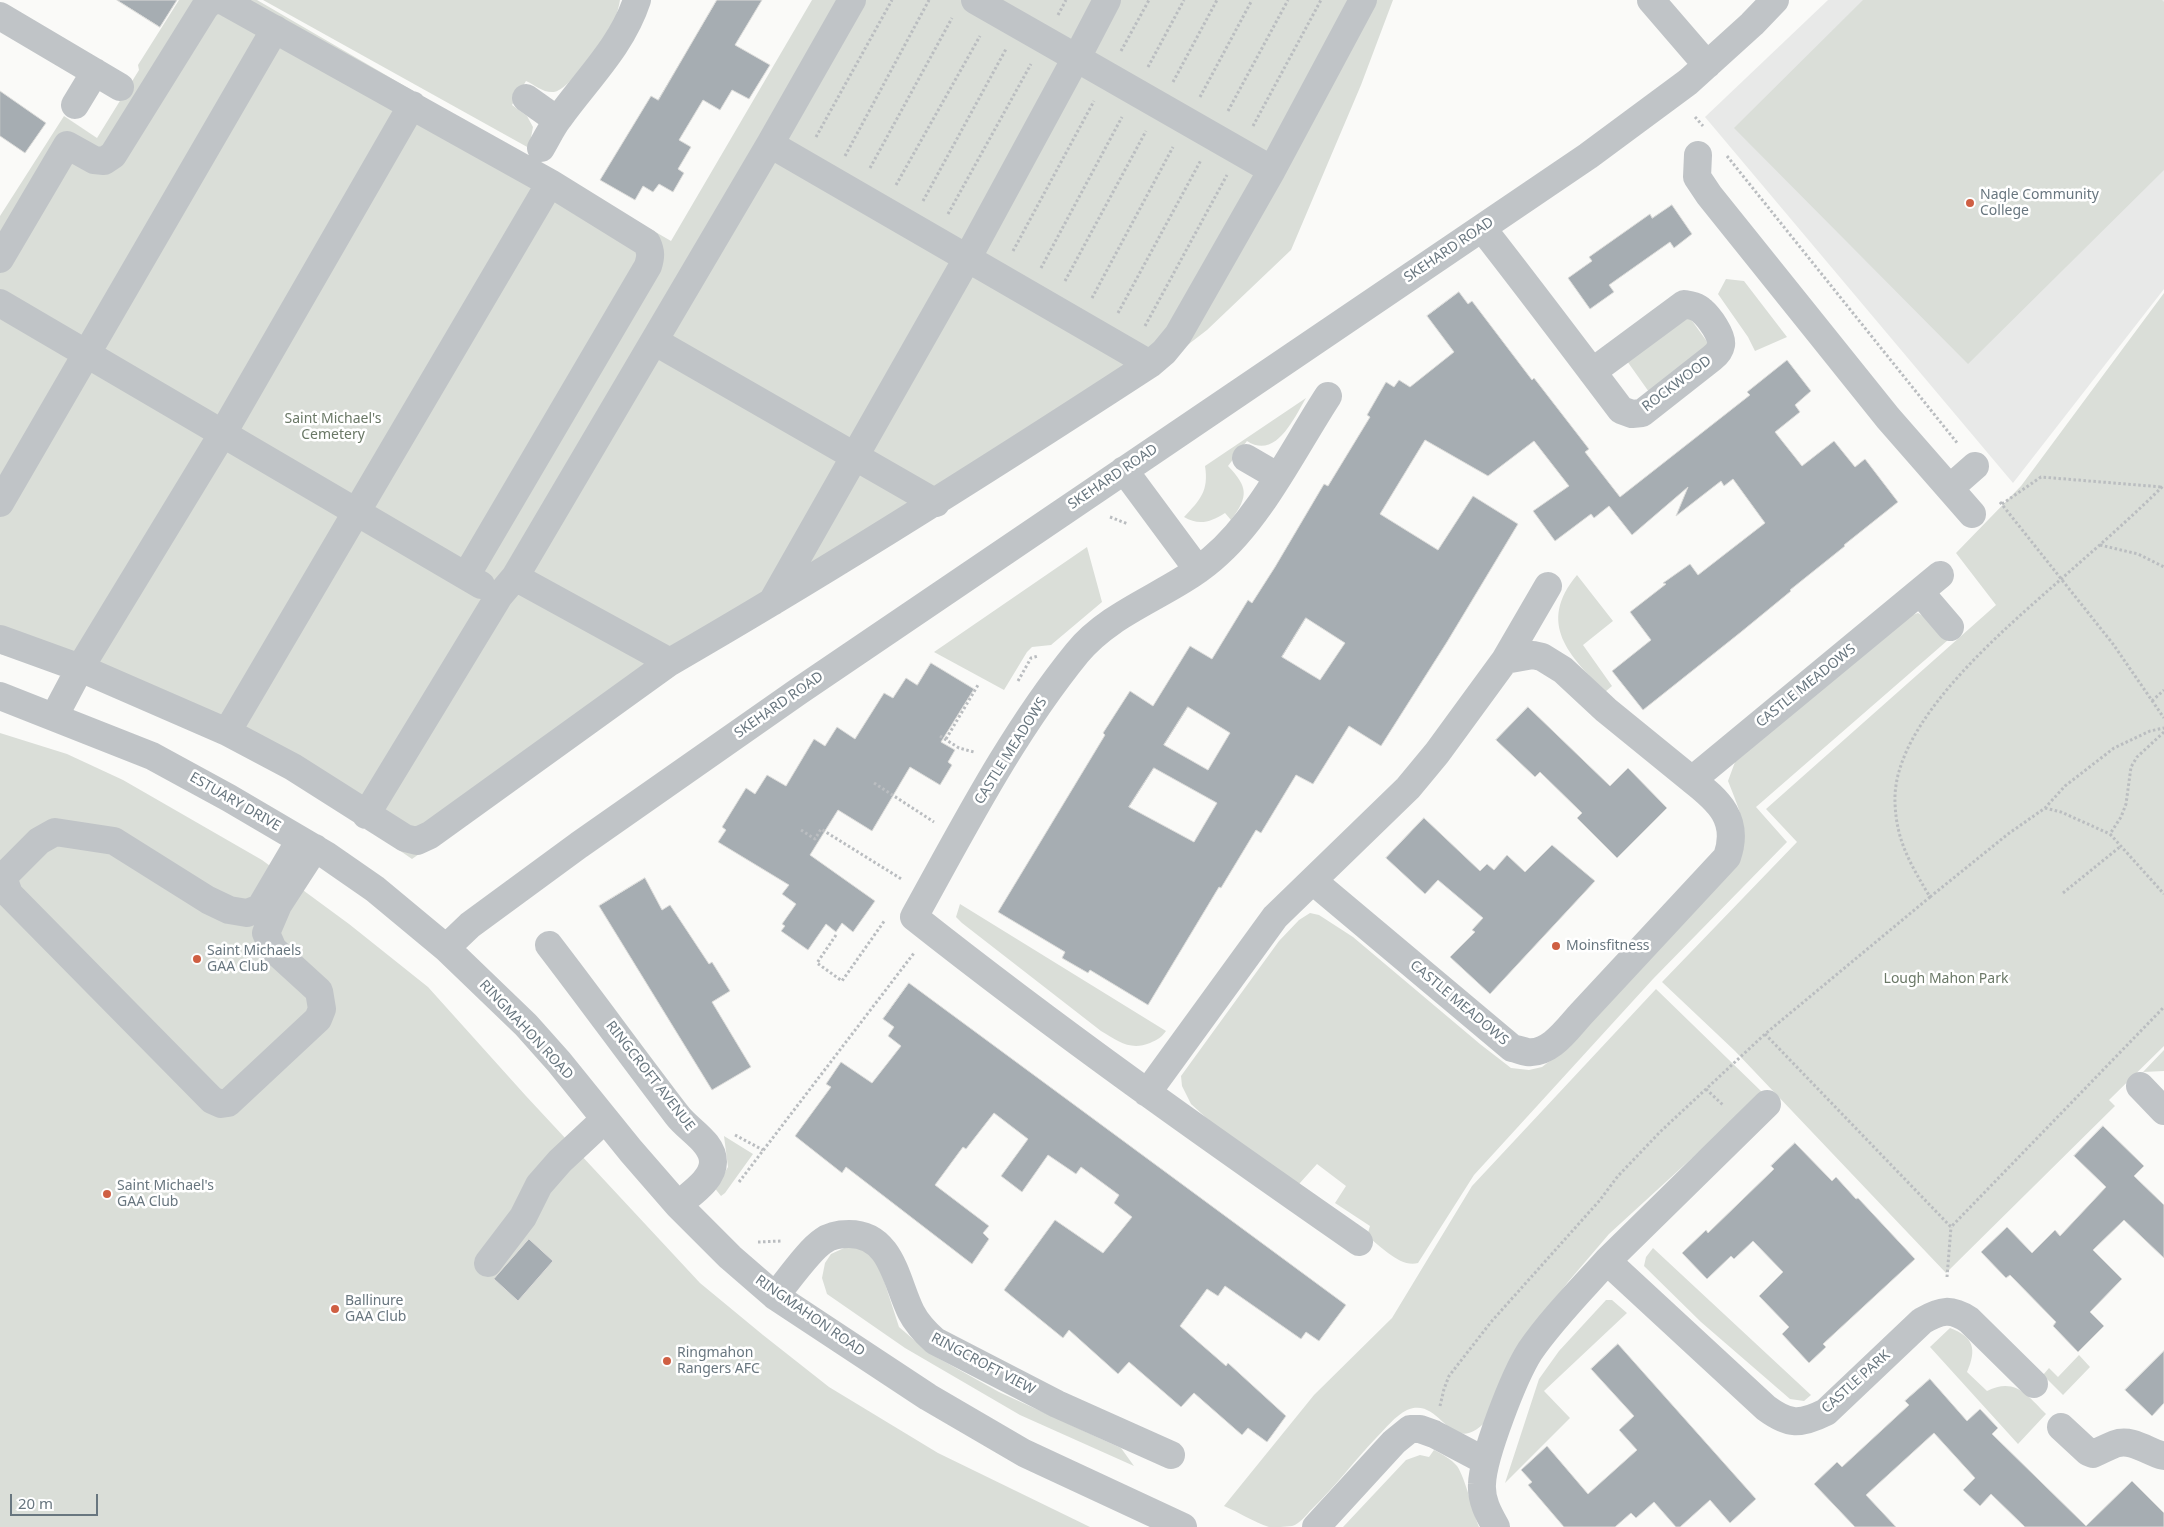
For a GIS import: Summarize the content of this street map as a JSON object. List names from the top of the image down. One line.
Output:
{"streets":{"street":["SKEHARD ROAD","ROCKWOOD","CASTLE MEADOWS","ESTUARY DRIVE","RINGMAHON ROAD","RINGCROFT AVENUE","RINGCROFT VIEW","CASTLE PARK"]},"crossings":[["SKEHARD ROAD","ROCKWOOD"],["SKEHARD ROAD","ESTUARY DRIVE"],["SKEHARD ROAD","RINGMAHON ROAD"],["ESTUARY DRIVE","RINGMAHON ROAD"],["RINGMAHON ROAD","RINGCROFT AVENUE"],["RINGMAHON ROAD","RINGCROFT VIEW"]],"parks":["Saint Michael's Cemetery","Lough Mahon Park"],"places":["Nagle Community College","Moinsfitness","Saint Michaels GAA Club","Saint Michael's GAA Club","Ballinure GAA Club","Ringmahon Rangers AFC"],"scale_bar":"20 m"}
